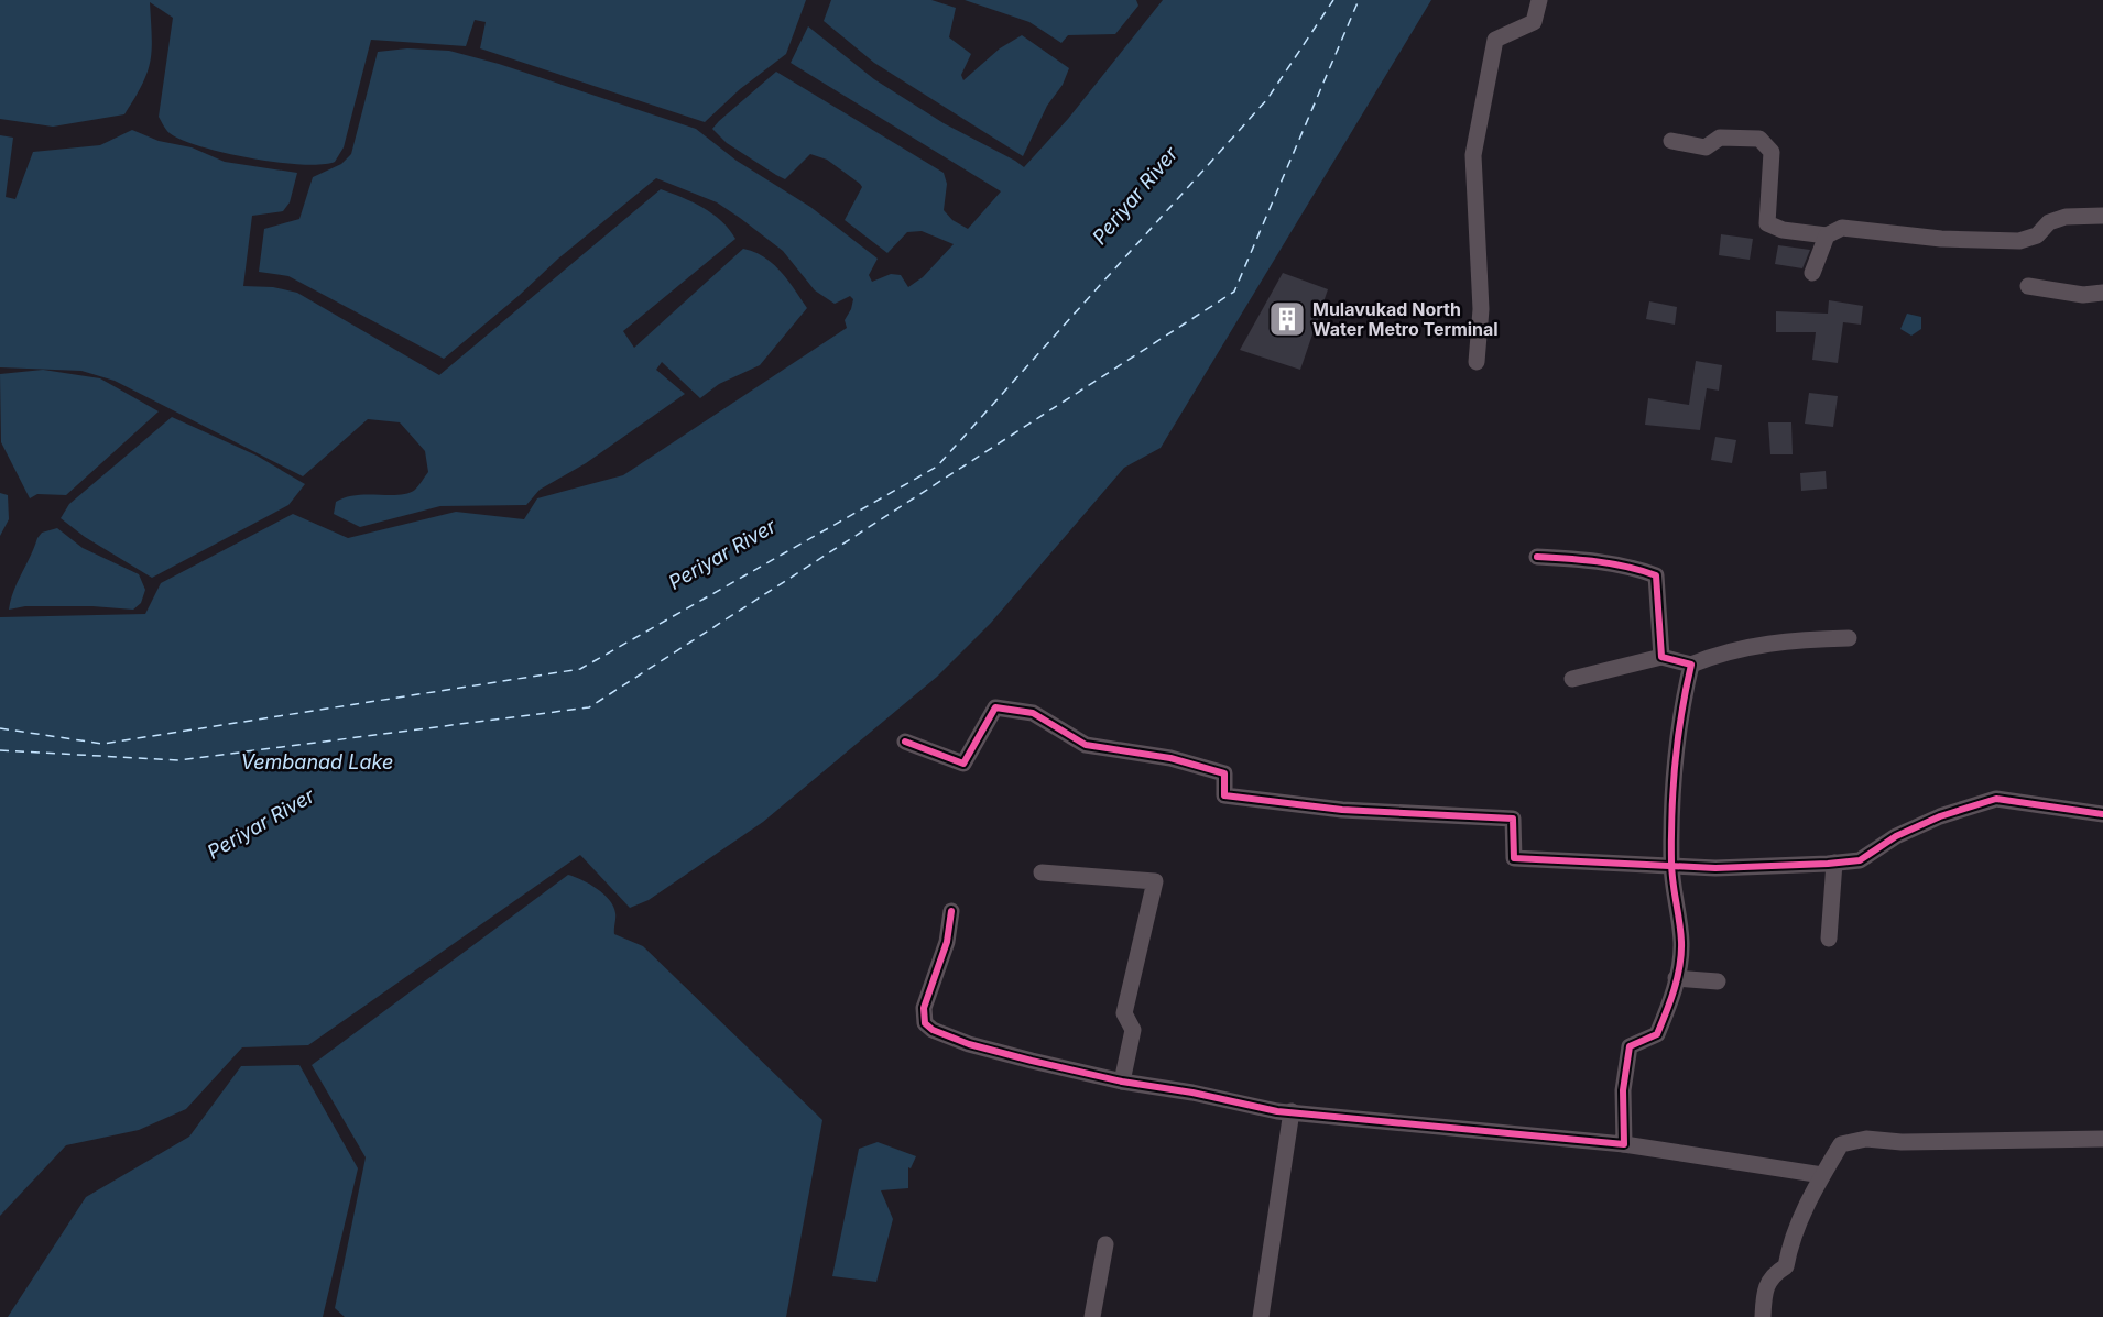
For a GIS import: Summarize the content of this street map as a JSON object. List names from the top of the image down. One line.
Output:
{"water":["Periyar River","Vembanad Lake"],"places":{"building":["Mulavukad North Water Metro Terminal"]}}
